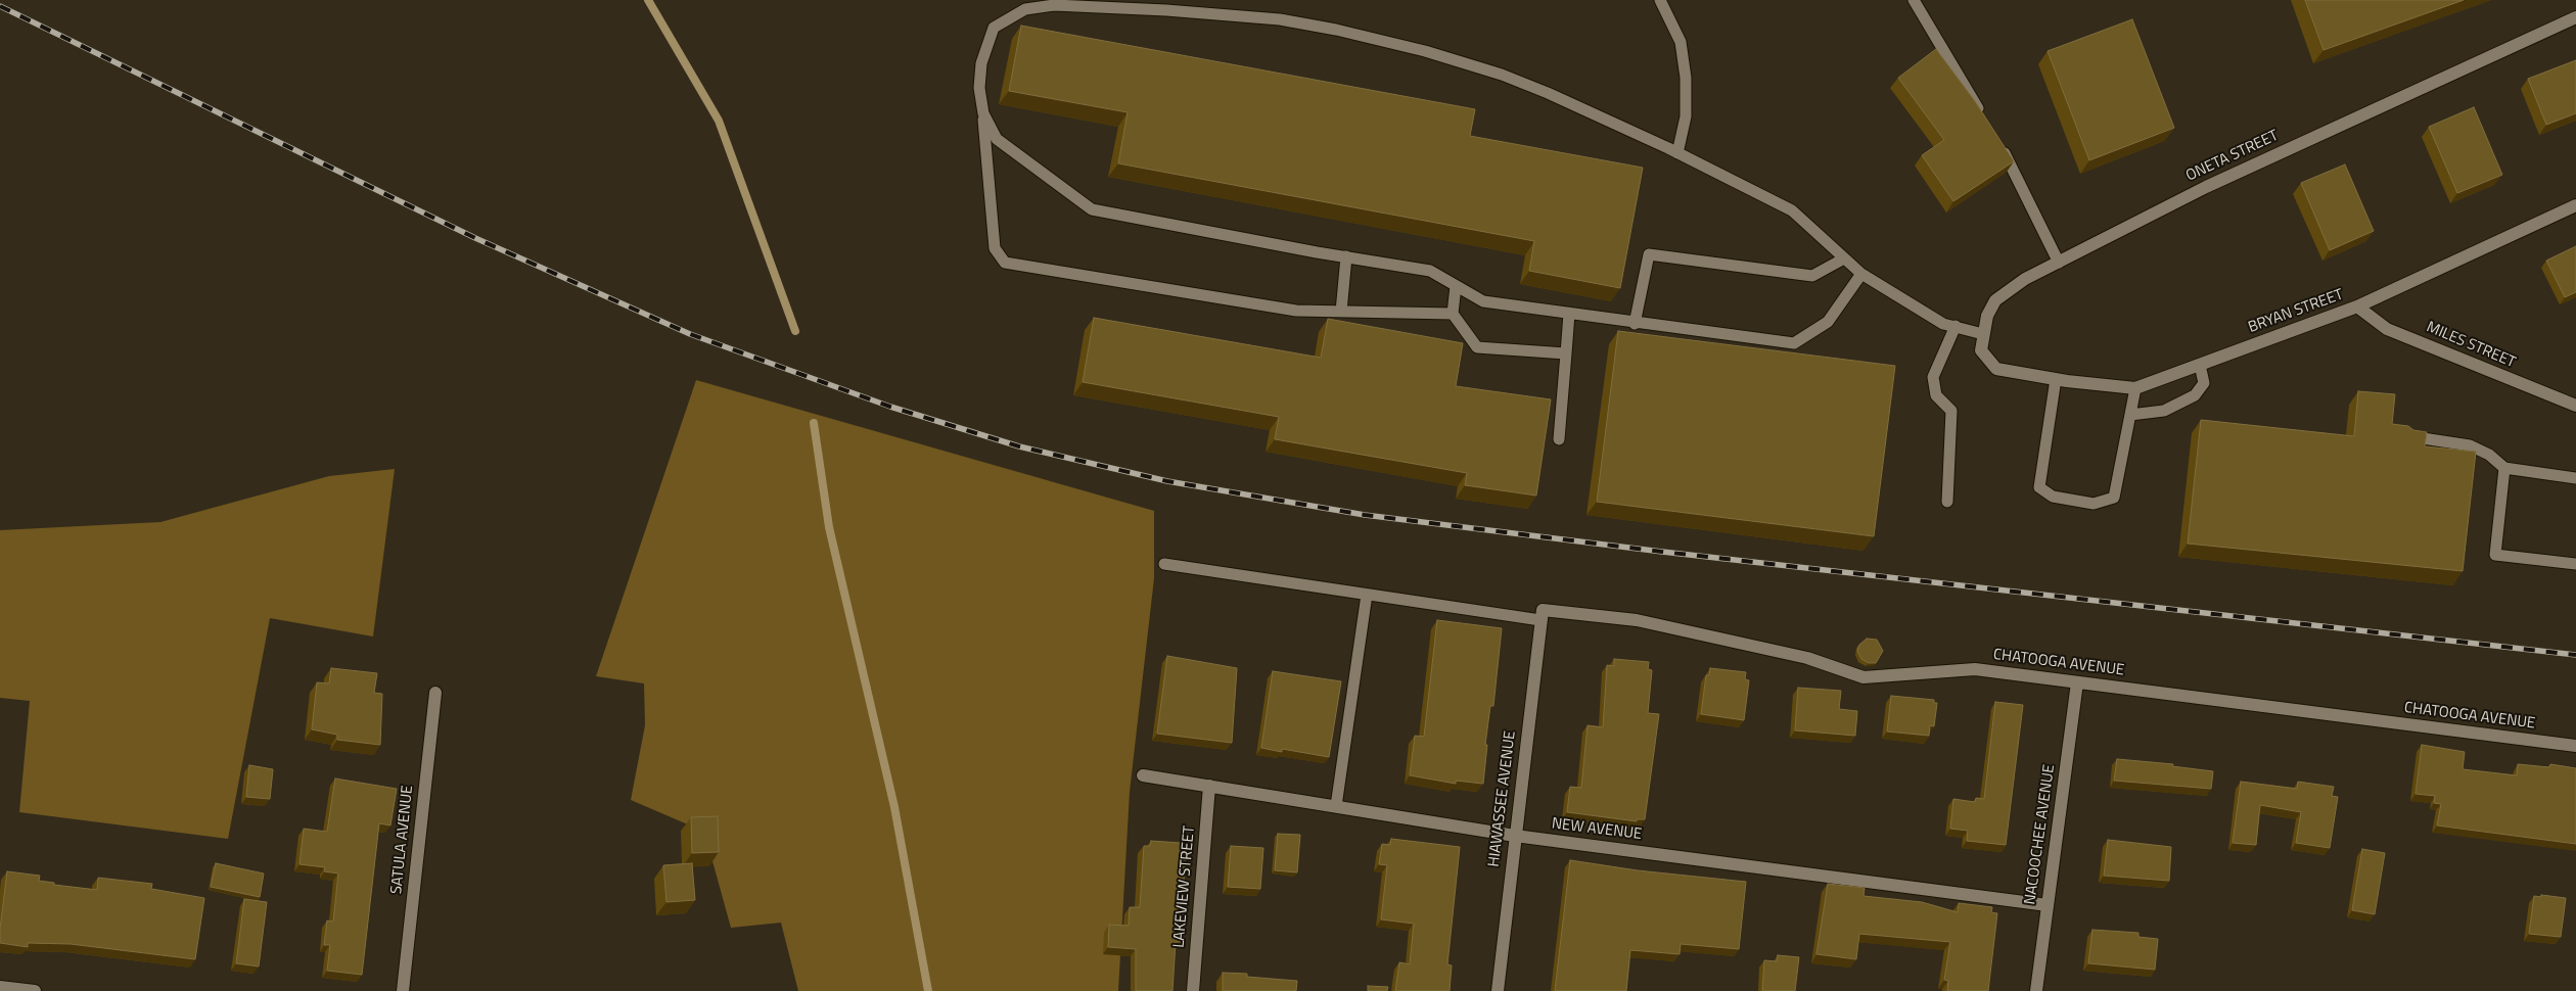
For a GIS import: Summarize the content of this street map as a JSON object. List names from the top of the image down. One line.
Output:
{"streets":{"street":["ONETA STREET","BRYAN STREET","MILES STREET","CHATOOGA AVENUE","HIAWASSEE AVENUE","NEW AVENUE","NACOOCHEE AVENUE","SATULA AVENUE","LAKEVIEW STREET"]},"crossings":[["ONETA STREET","BRYAN STREET"],["BRYAN STREET","MILES STREET"],["CHATOOGA AVENUE","HIAWASSEE AVENUE"],["CHATOOGA AVENUE","NACOOCHEE AVENUE"],["HIAWASSEE AVENUE","NEW AVENUE"],["NEW AVENUE","NACOOCHEE AVENUE"],["NEW AVENUE","LAKEVIEW STREET"]]}
